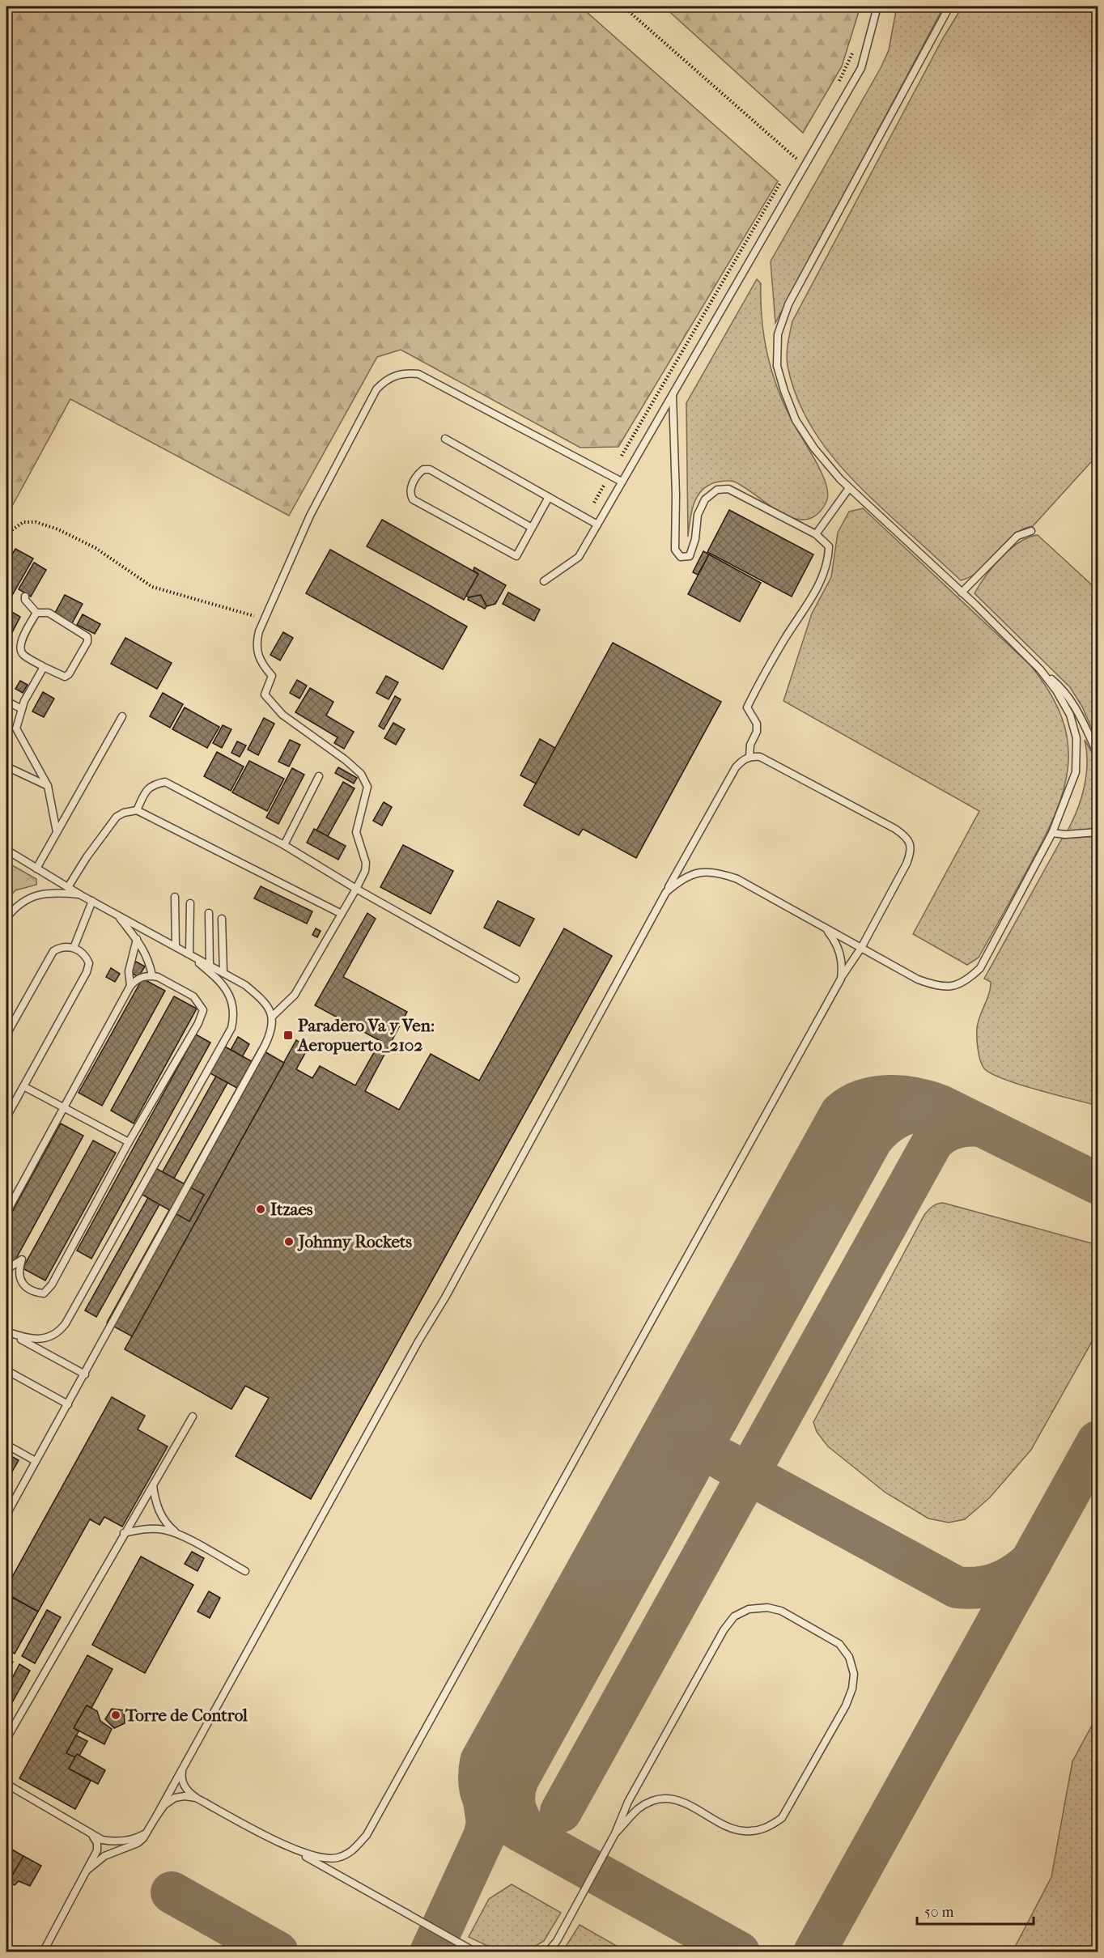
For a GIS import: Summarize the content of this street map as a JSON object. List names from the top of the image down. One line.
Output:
{"places":{"transit":["Paradero Va y Ven: Aeropuerto_2102"],"other":["Itzaes","Johnny Rockets","Torre de Control"]},"scale_bar":"50 m"}
